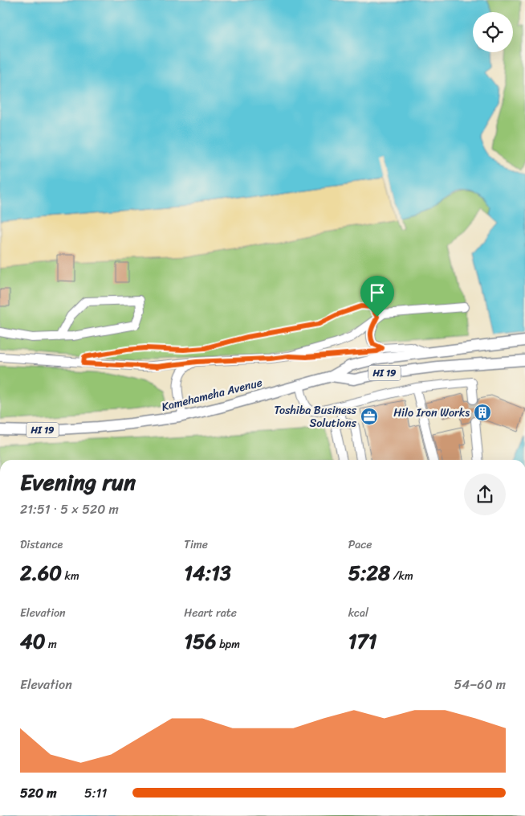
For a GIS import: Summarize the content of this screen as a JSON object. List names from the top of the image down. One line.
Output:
{"streets":{"main road":["HI 19","Kamehameha Avenue"]},"places":{"building":["Hilo Iron Works"],"office":["Toshiba Business Solutions"]},"page":{"heading":["Evening run","21:51 · 5 × 520 m"],"stats":[["Distance","2.60 km"],["Time","14:13"],["Pace","5:28 /km"],["Elevation","40 m"],["Heart rate","156 bpm"],["kcal","171"]],"chart":["Elevation","54–60 m"],"list":[{"name":"520 m","note":"5:11"}]}}
